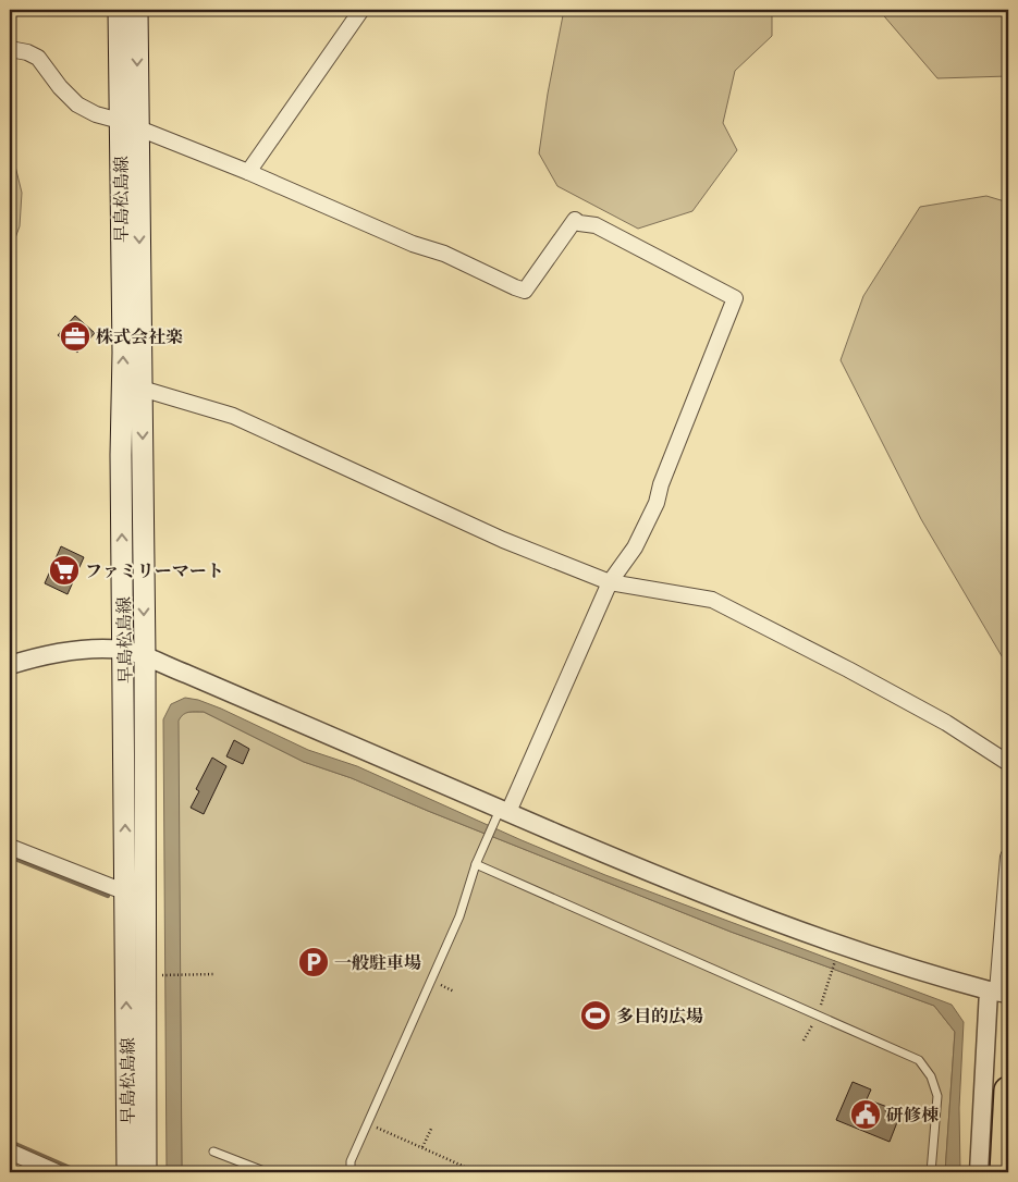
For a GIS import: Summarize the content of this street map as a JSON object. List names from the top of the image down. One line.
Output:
{"streets":{"main road":["早島松島線"]},"places":{"office":["株式会社楽"],"supermarket":["ファミリーマート"],"parking":["一般駐車場"],"sports":["多目的広場"],"public building":["研修棟"]}}
